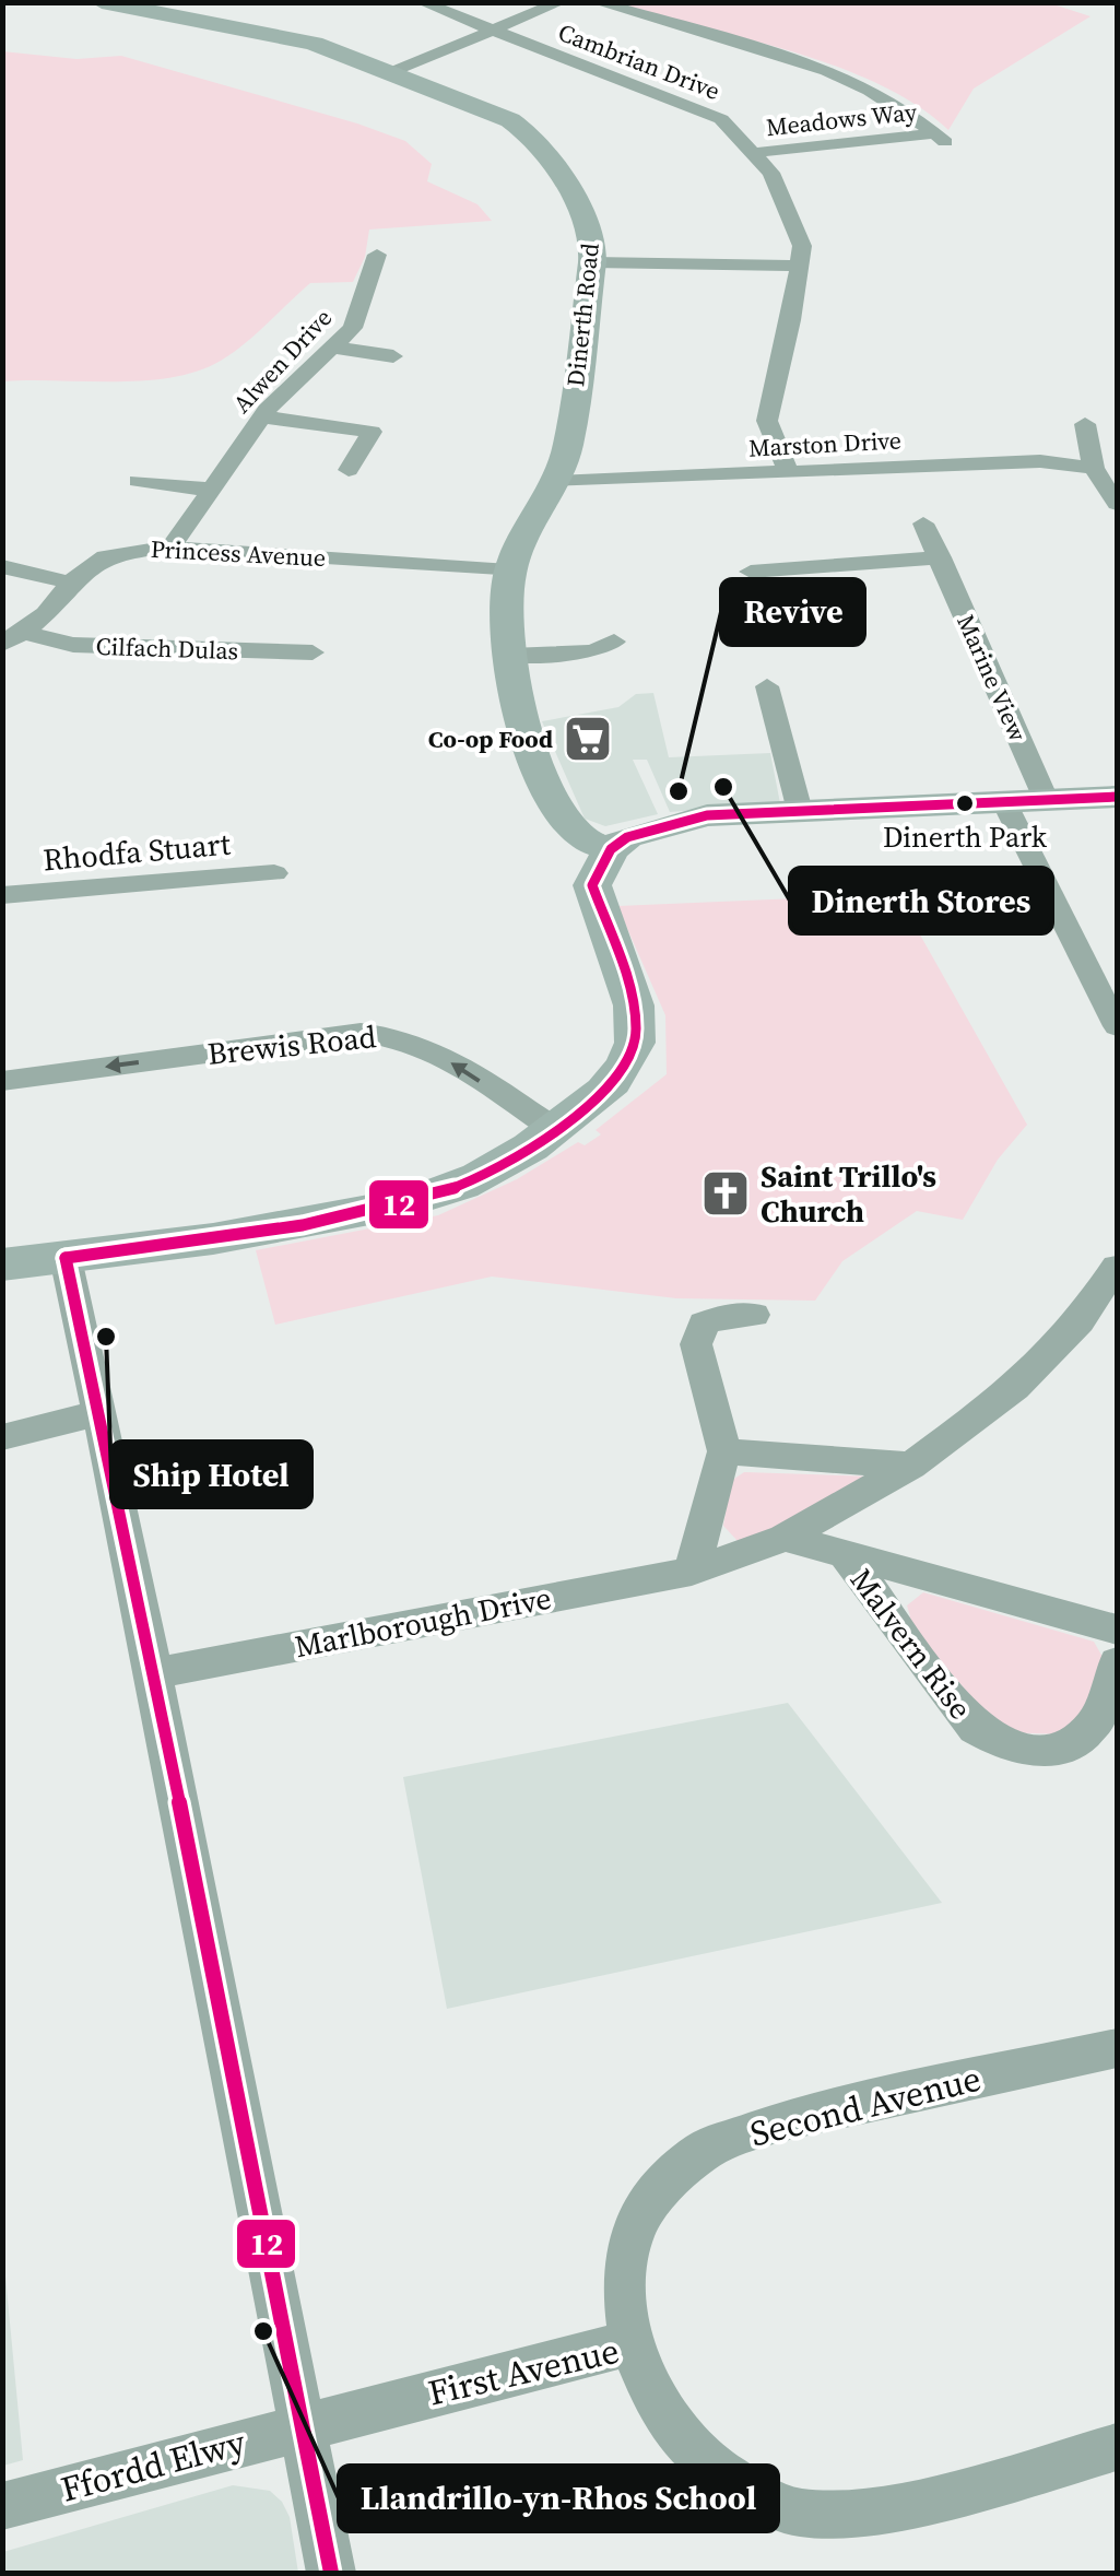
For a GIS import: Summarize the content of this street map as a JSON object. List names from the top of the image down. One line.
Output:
{"streets":{"street":["Cambrian Drive","Meadows Way","Dinerth Road","Alwen Drive","Marston Drive","Princess Avenue","Cilfach Dulas","Marine View","Rhodfa Stuart","Brewis Road","Marlborough Drive","Malvern Rise","Second Avenue","First Avenue","Ffordd Elwy"]},"crossings":[["Cambrian Drive","Meadows Way"],["Cambrian Drive","Marston Drive"],["Dinerth Road","Marston Drive"],["Dinerth Road","Princess Avenue"],["Alwen Drive","Princess Avenue"],["Princess Avenue","Cilfach Dulas"],["Marlborough Drive","Malvern Rise"],["Second Avenue","First Avenue"],["First Avenue","Ffordd Elwy"]],"places":{"supermarket":["Co-op Food"],"other":["Dinerth Stores","Revive","Dinerth Park","Ship Hotel","Llandrillo-yn-Rhos School"],"church":["Saint Trillo's Church"]},"lines":["transit line 12"]}
